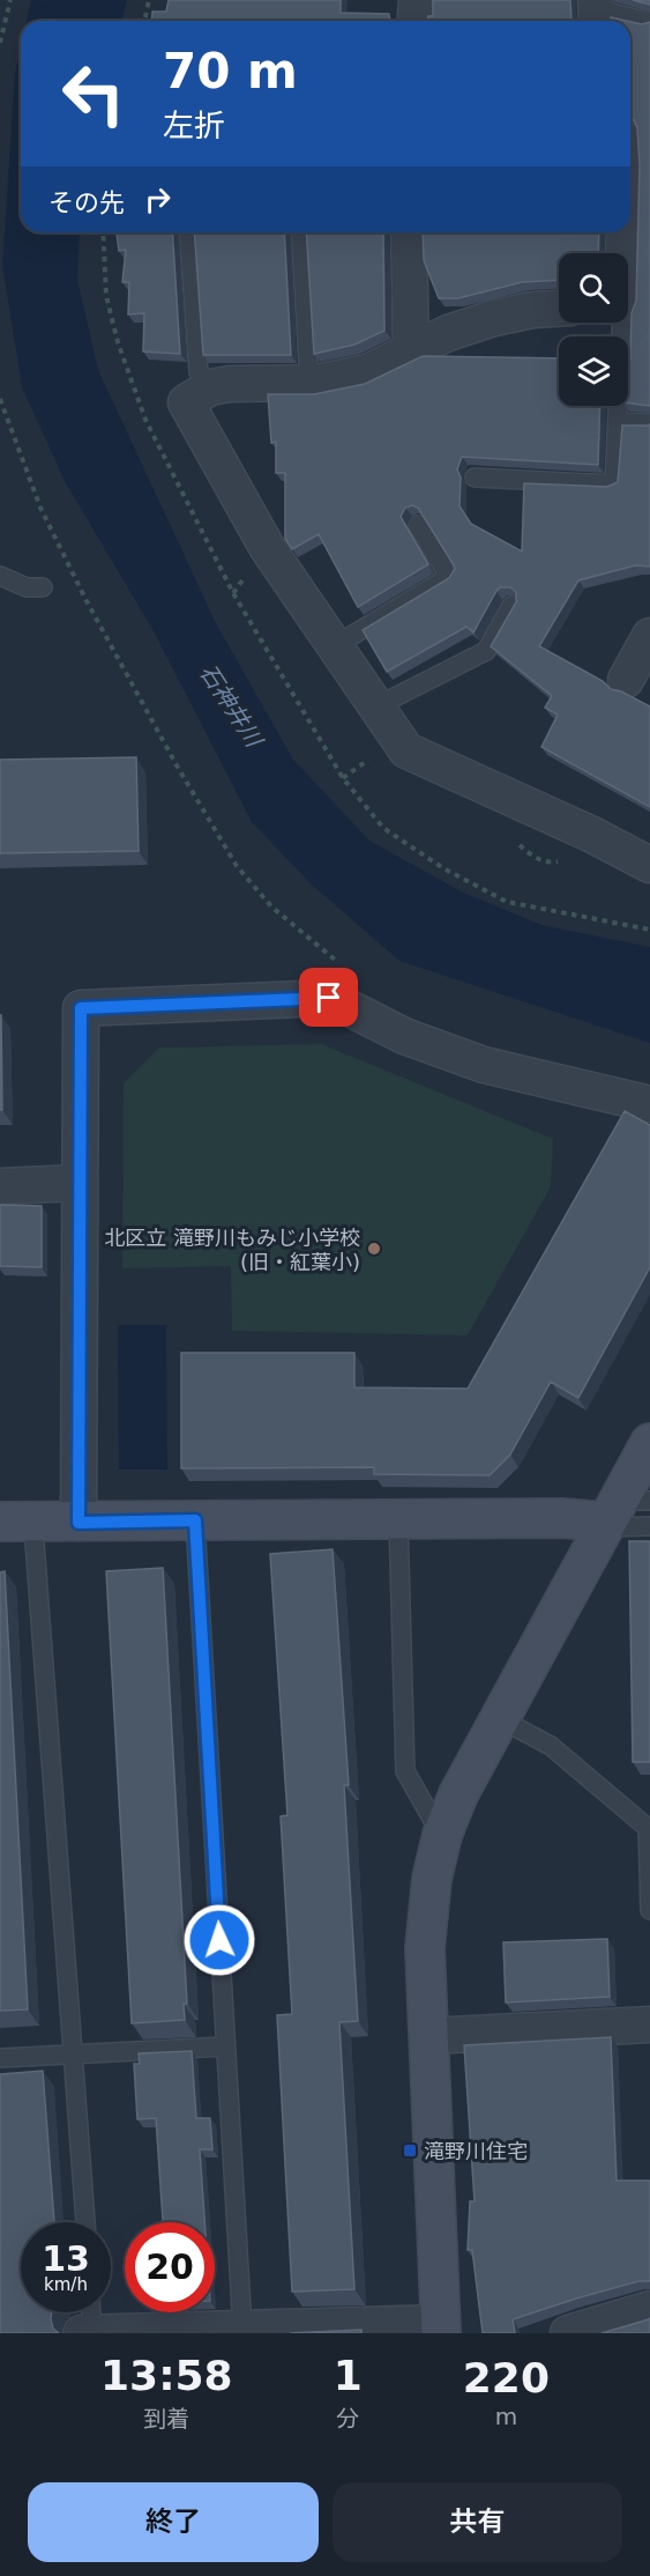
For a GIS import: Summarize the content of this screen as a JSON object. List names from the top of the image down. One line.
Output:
{"water":["石神井川"],"places":{"other":["北区立 滝野川もみじ小学校 (旧・紅葉小)"],"transit":["滝野川住宅"]},"page":{"turn":["70 m","左折"],"then":"その先","speed":"13 km/h","limit":"20","eta":["13:58","到着","1","分","220","m"],"buttons":["終了","共有"]}}
